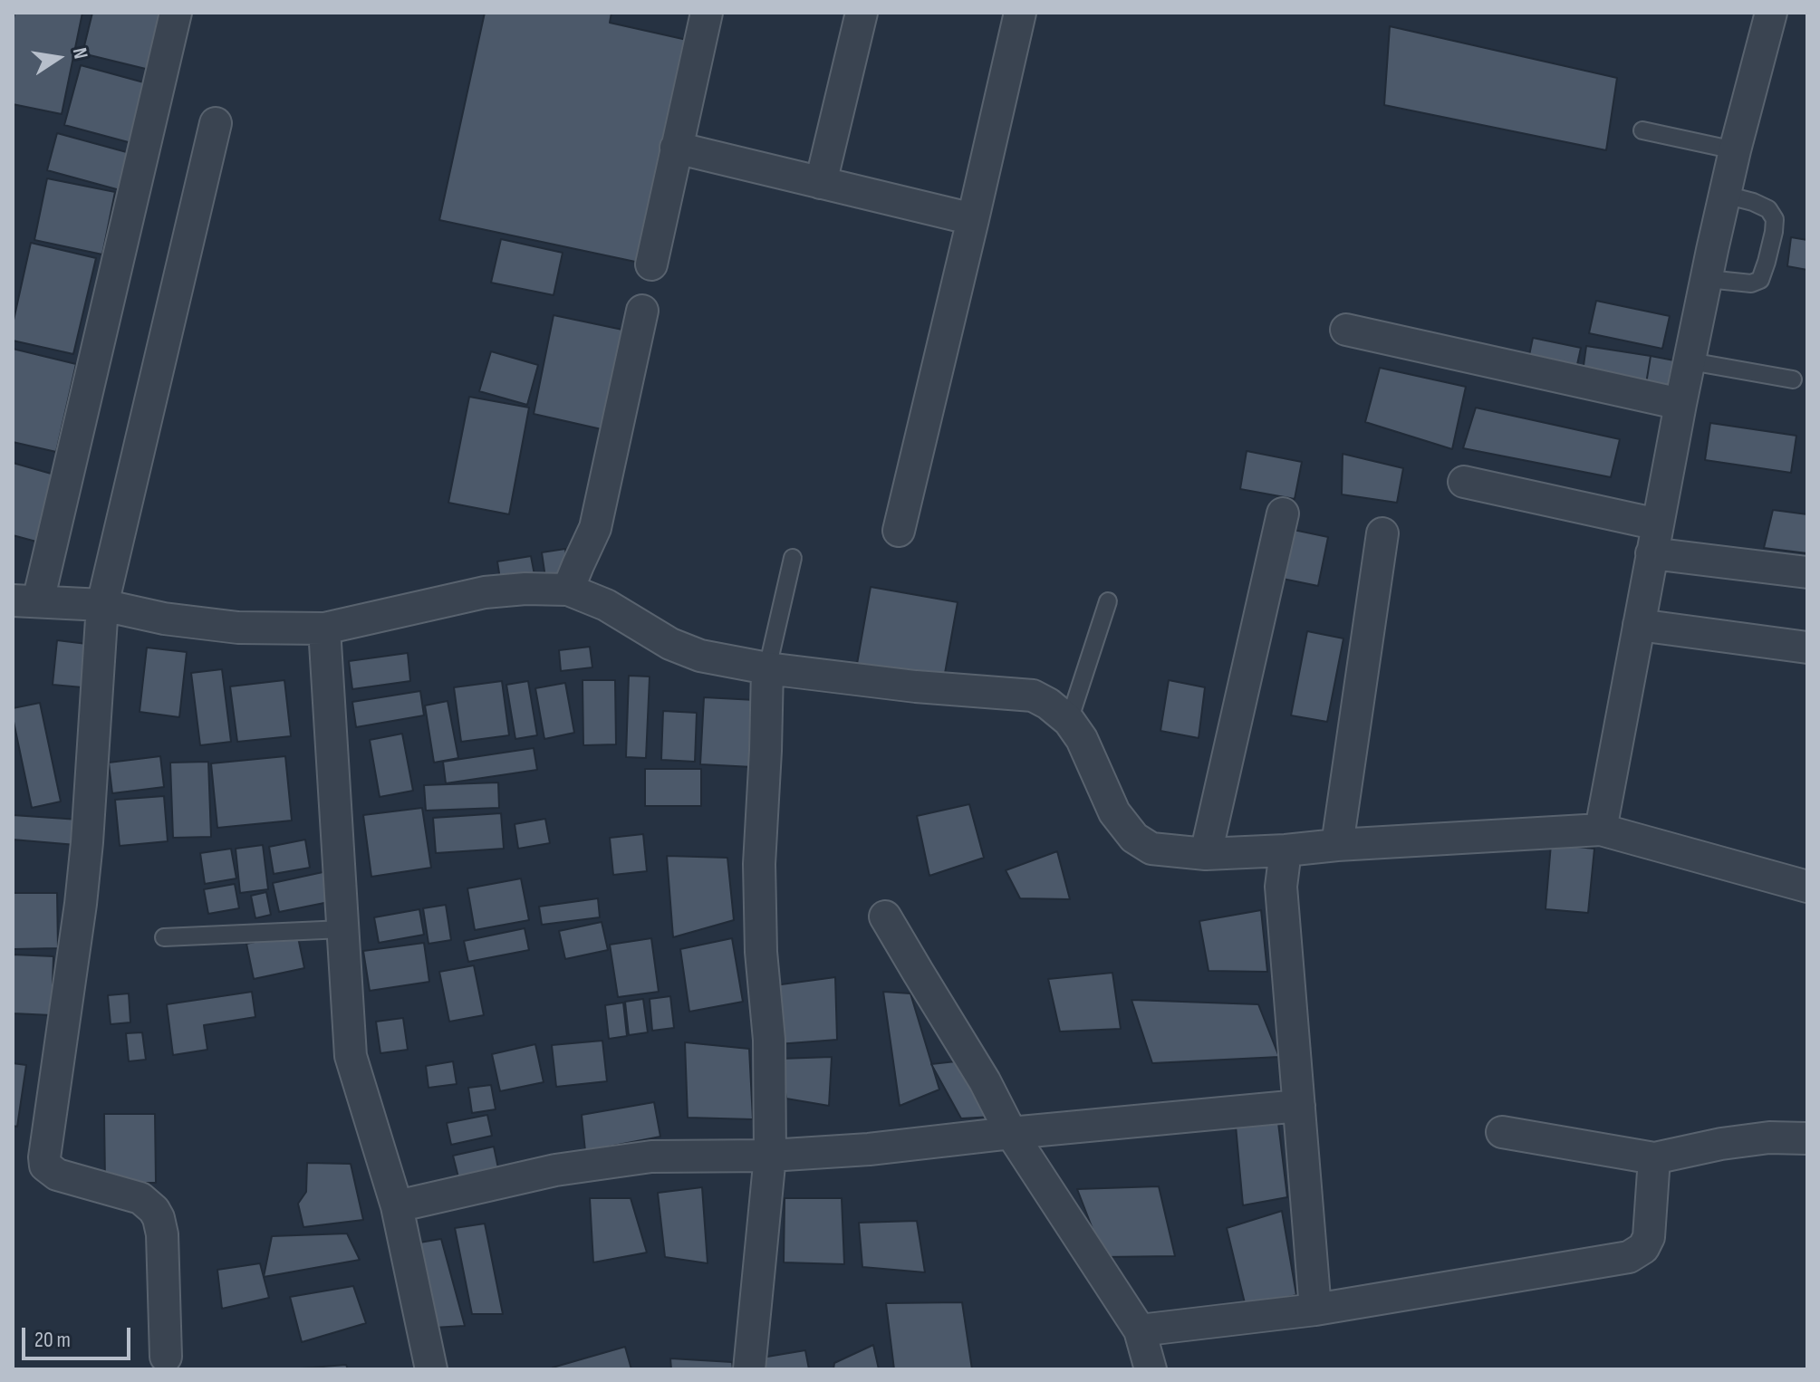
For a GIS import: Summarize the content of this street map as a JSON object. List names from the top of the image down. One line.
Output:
{"scale_bar":"20 m","north":"right"}
